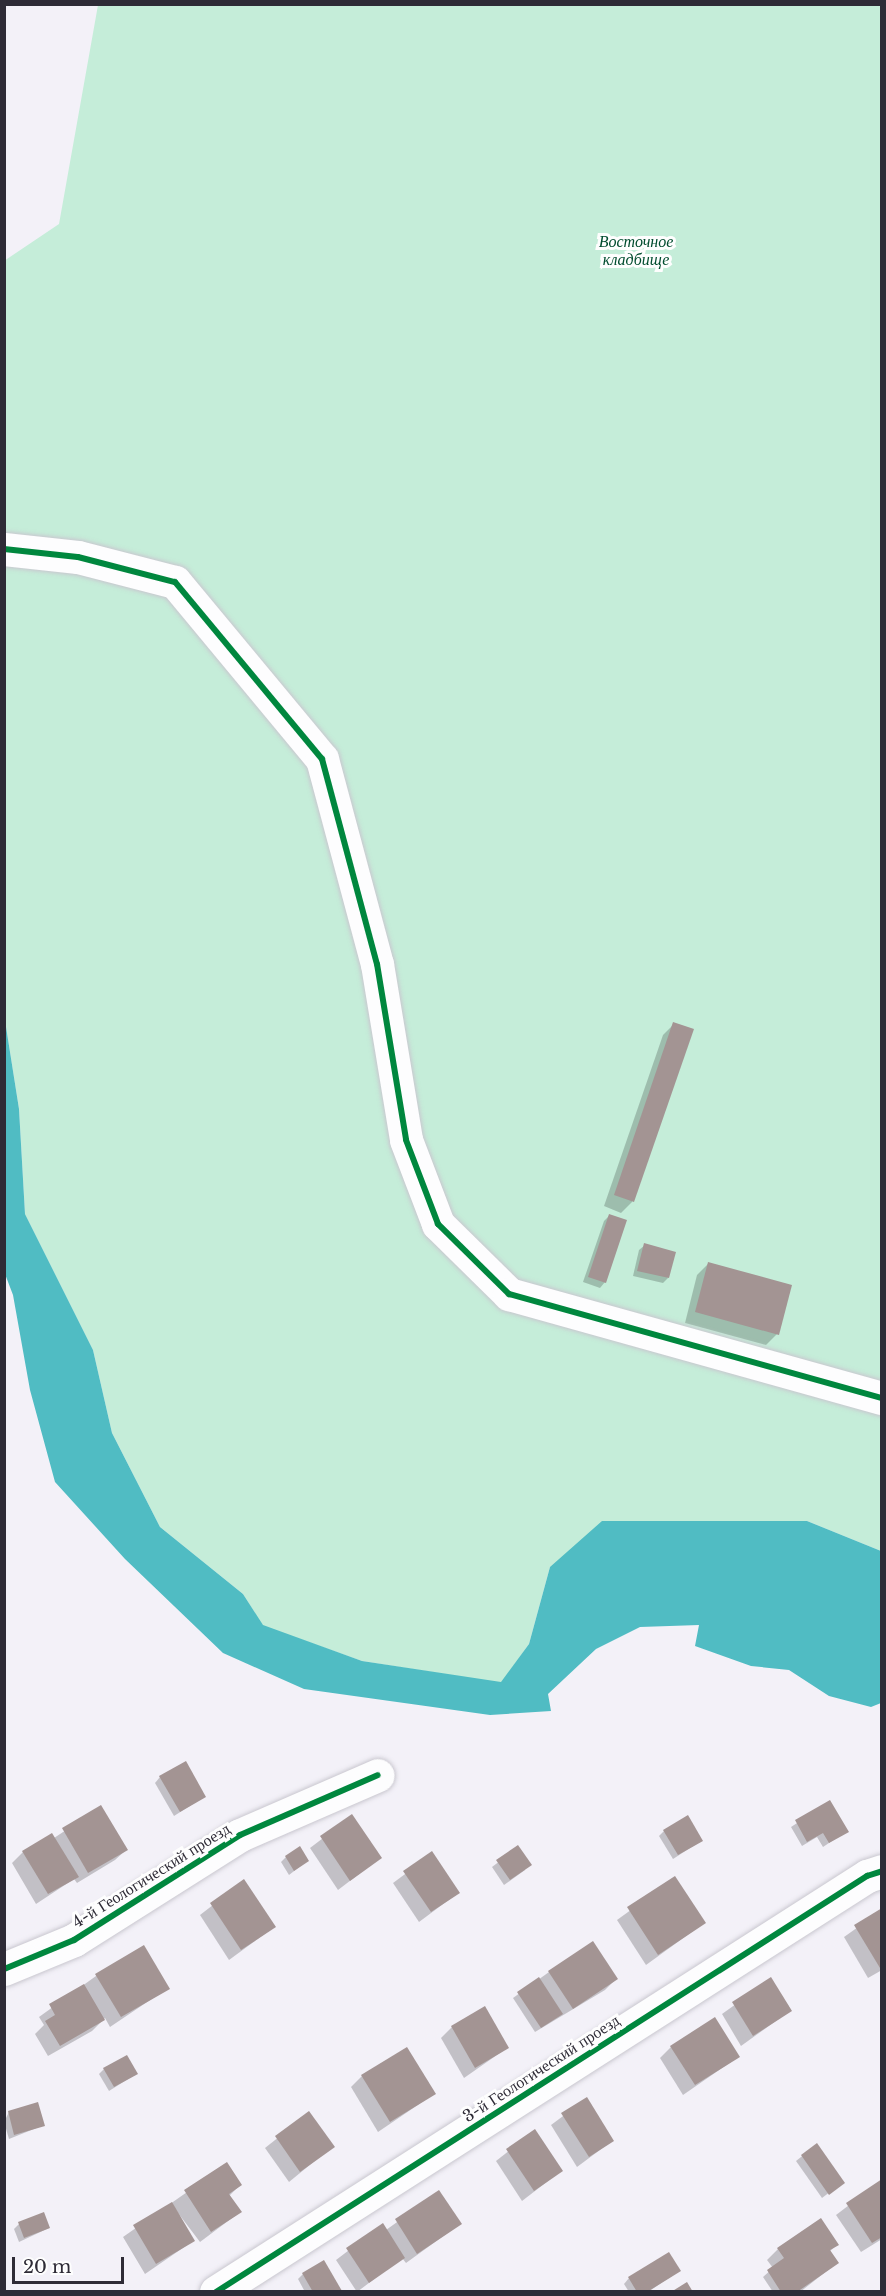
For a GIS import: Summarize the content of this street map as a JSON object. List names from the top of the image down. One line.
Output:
{"streets":{"street":["4-й Геологический проезд","3-й Геологический проезд"]},"parks":["Восточное кладбище"],"scale_bar":"20 m"}
